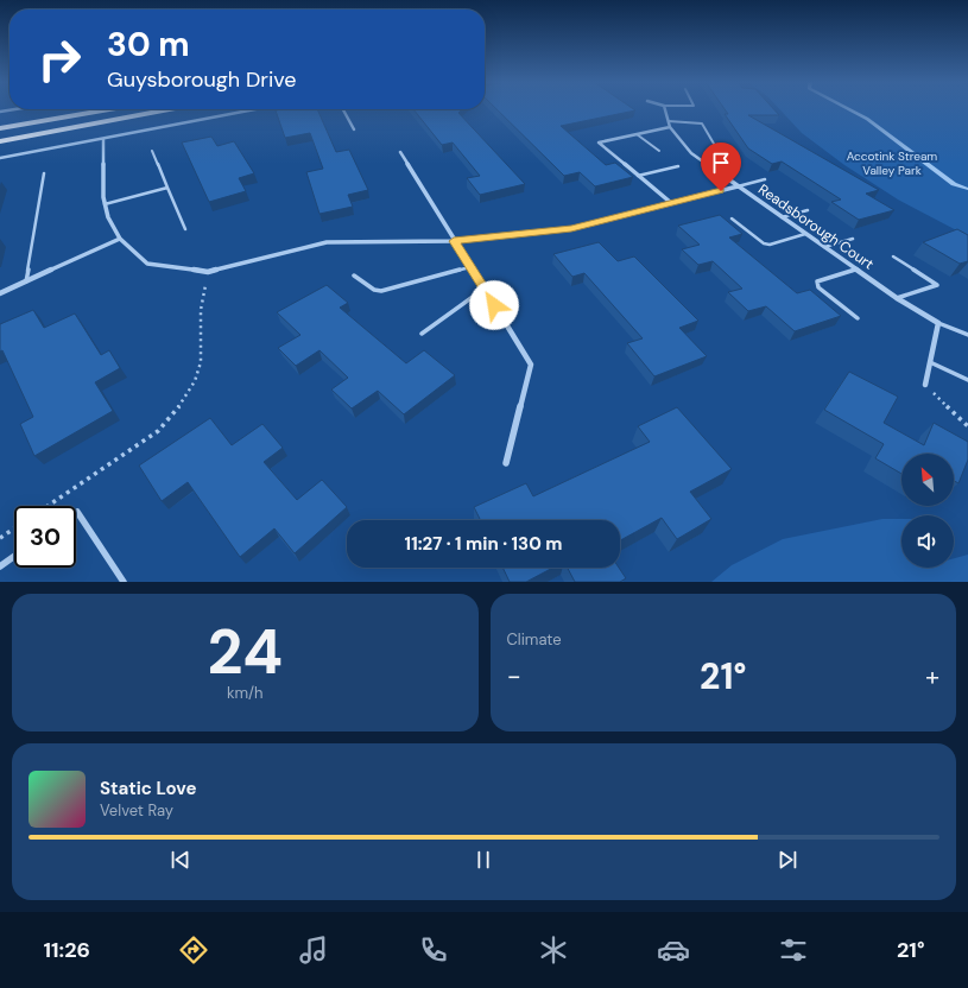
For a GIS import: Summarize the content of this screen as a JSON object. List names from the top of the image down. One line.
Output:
{"streets":{"street":["Readsborough Court"]},"parks":["Accotink Stream Valley Park"],"north":"top left","page":{"turn":["30 m","Guysborough Drive"],"limit":"30","trip":"11:27 · 1 min · 130 m","tile":[["24","km/h"],"Climate"],"heat":["−","21°","+"],"song":["Static Love","Velvet Ray"],"tabs":["11:26","21°"]}}
